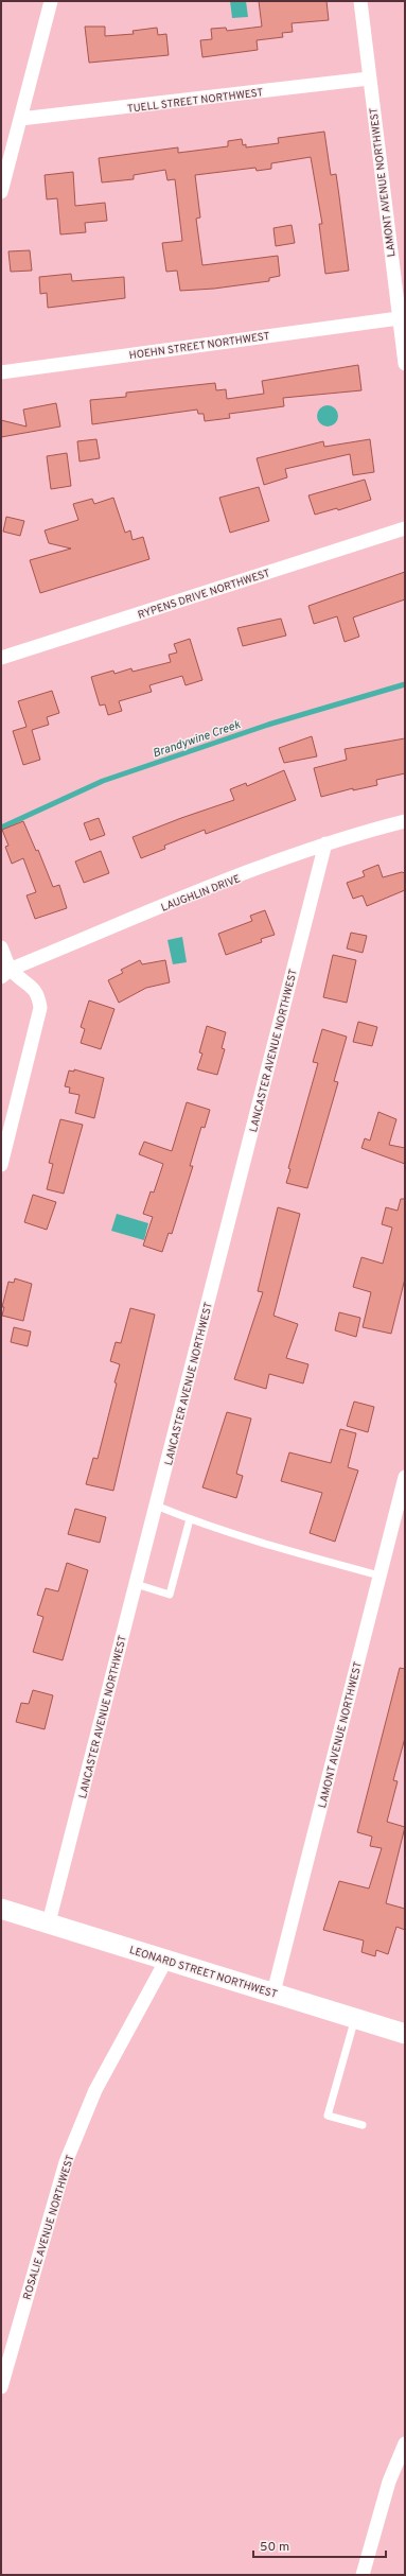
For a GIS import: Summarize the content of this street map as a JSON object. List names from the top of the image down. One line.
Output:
{"streets":{"main road":["LEONARD STREET NORTHWEST"],"street":["TUELL STREET NORTHWEST","LAMONT AVENUE NORTHWEST","HOEHN STREET NORTHWEST","RYPENS DRIVE NORTHWEST","LAUGHLIN DRIVE","LANCASTER AVENUE NORTHWEST","ROSALIE AVENUE NORTHWEST"]},"crossings":[["TUELL STREET NORTHWEST","LAMONT AVENUE NORTHWEST"],["LAMONT AVENUE NORTHWEST","HOEHN STREET NORTHWEST"],["LAMONT AVENUE NORTHWEST","LEONARD STREET NORTHWEST"],["LAUGHLIN DRIVE","LANCASTER AVENUE NORTHWEST"],["LANCASTER AVENUE NORTHWEST","LEONARD STREET NORTHWEST"],["LEONARD STREET NORTHWEST","ROSALIE AVENUE NORTHWEST"]],"water":["Brandywine Creek"],"scale_bar":"50 m"}
